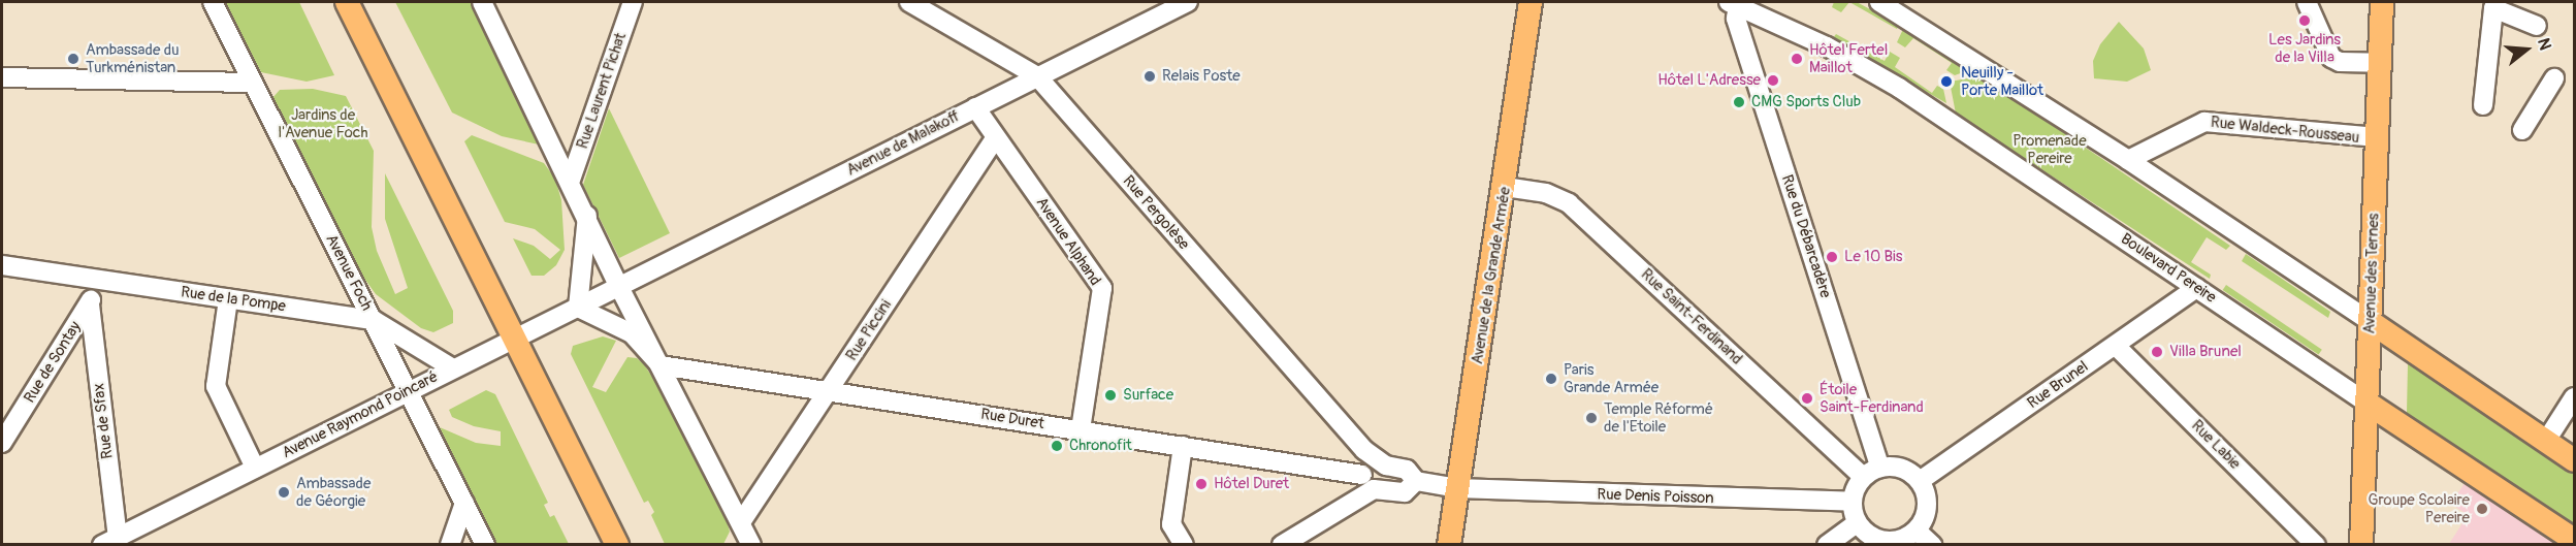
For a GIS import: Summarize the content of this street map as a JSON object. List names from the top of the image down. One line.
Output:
{"streets":{"main road":["Boulevard Pereire","Avenue des Ternes","Avenue de la Grande Armée"],"street":["Rue Laurent Pichat","Rue Waldeck-Rousseau","Avenue de Malakoff","Rue Pergolèse","Rue du Débarcadère","Avenue Alphand","Avenue Foch","Rue de la Pompe","Rue Saint-Ferdinand","Rue Piccini","Rue de Sontay","Rue Brunel","Avenue Raymond Poincaré","Rue Duret","Rue de Sfax","Rue Labie","Rue Denis Poisson"]},"crossings":[["Rue Waldeck-Rousseau","Avenue des Ternes"],["Avenue de Malakoff","Rue Pergolèse"],["Avenue de Malakoff","Avenue Alphand"],["Avenue de Malakoff","Avenue Raymond Poincaré"],["Rue du Débarcadère","Boulevard Pereire"],["Rue du Débarcadère","Rue Saint-Ferdinand"],["Rue du Débarcadère","Rue Brunel"],["Rue du Débarcadère","Rue Denis Poisson"],["Avenue Alphand","Rue Piccini"],["Avenue Alphand","Rue Duret"],["Boulevard Pereire","Avenue des Ternes"],["Boulevard Pereire","Rue Brunel"],["Avenue Foch","Rue de la Pompe"],["Avenue Foch","Avenue Raymond Poincaré"],["Avenue de la Grande Armée","Rue Saint-Ferdinand"],["Avenue de la Grande Armée","Rue Denis Poisson"],["Rue de la Pompe","Rue de Sontay"],["Rue de la Pompe","Avenue Raymond Poincaré"],["Rue Saint-Ferdinand","Rue Brunel"],["Rue Saint-Ferdinand","Rue Denis Poisson"],["Rue Piccini","Rue Duret"],["Rue de Sontay","Rue de Sfax"],["Rue Brunel","Rue Labie"],["Rue Brunel","Rue Denis Poisson"],["Avenue Raymond Poincaré","Rue de Sfax"]],"parks":["Jardins de l'Avenue Foch","Promenade Pereire"],"places":["Les Jardins de la Villa","Ambassade du Turkménistan","Hôtel Fertel Maillot","Relais Poste","Hôtel L'Adresse","Neuilly - Porte Maillot","CMG Sports Club","Le 10 Bis","Villa Brunel","Paris Grande Armée","Surface","Étoile Saint-Ferdinand","Temple Réformé de l'Etoile","Chronofit","Hôtel Duret","Ambassade de Géorgie","Groupe Scolaire Pereire"],"north":"right"}
